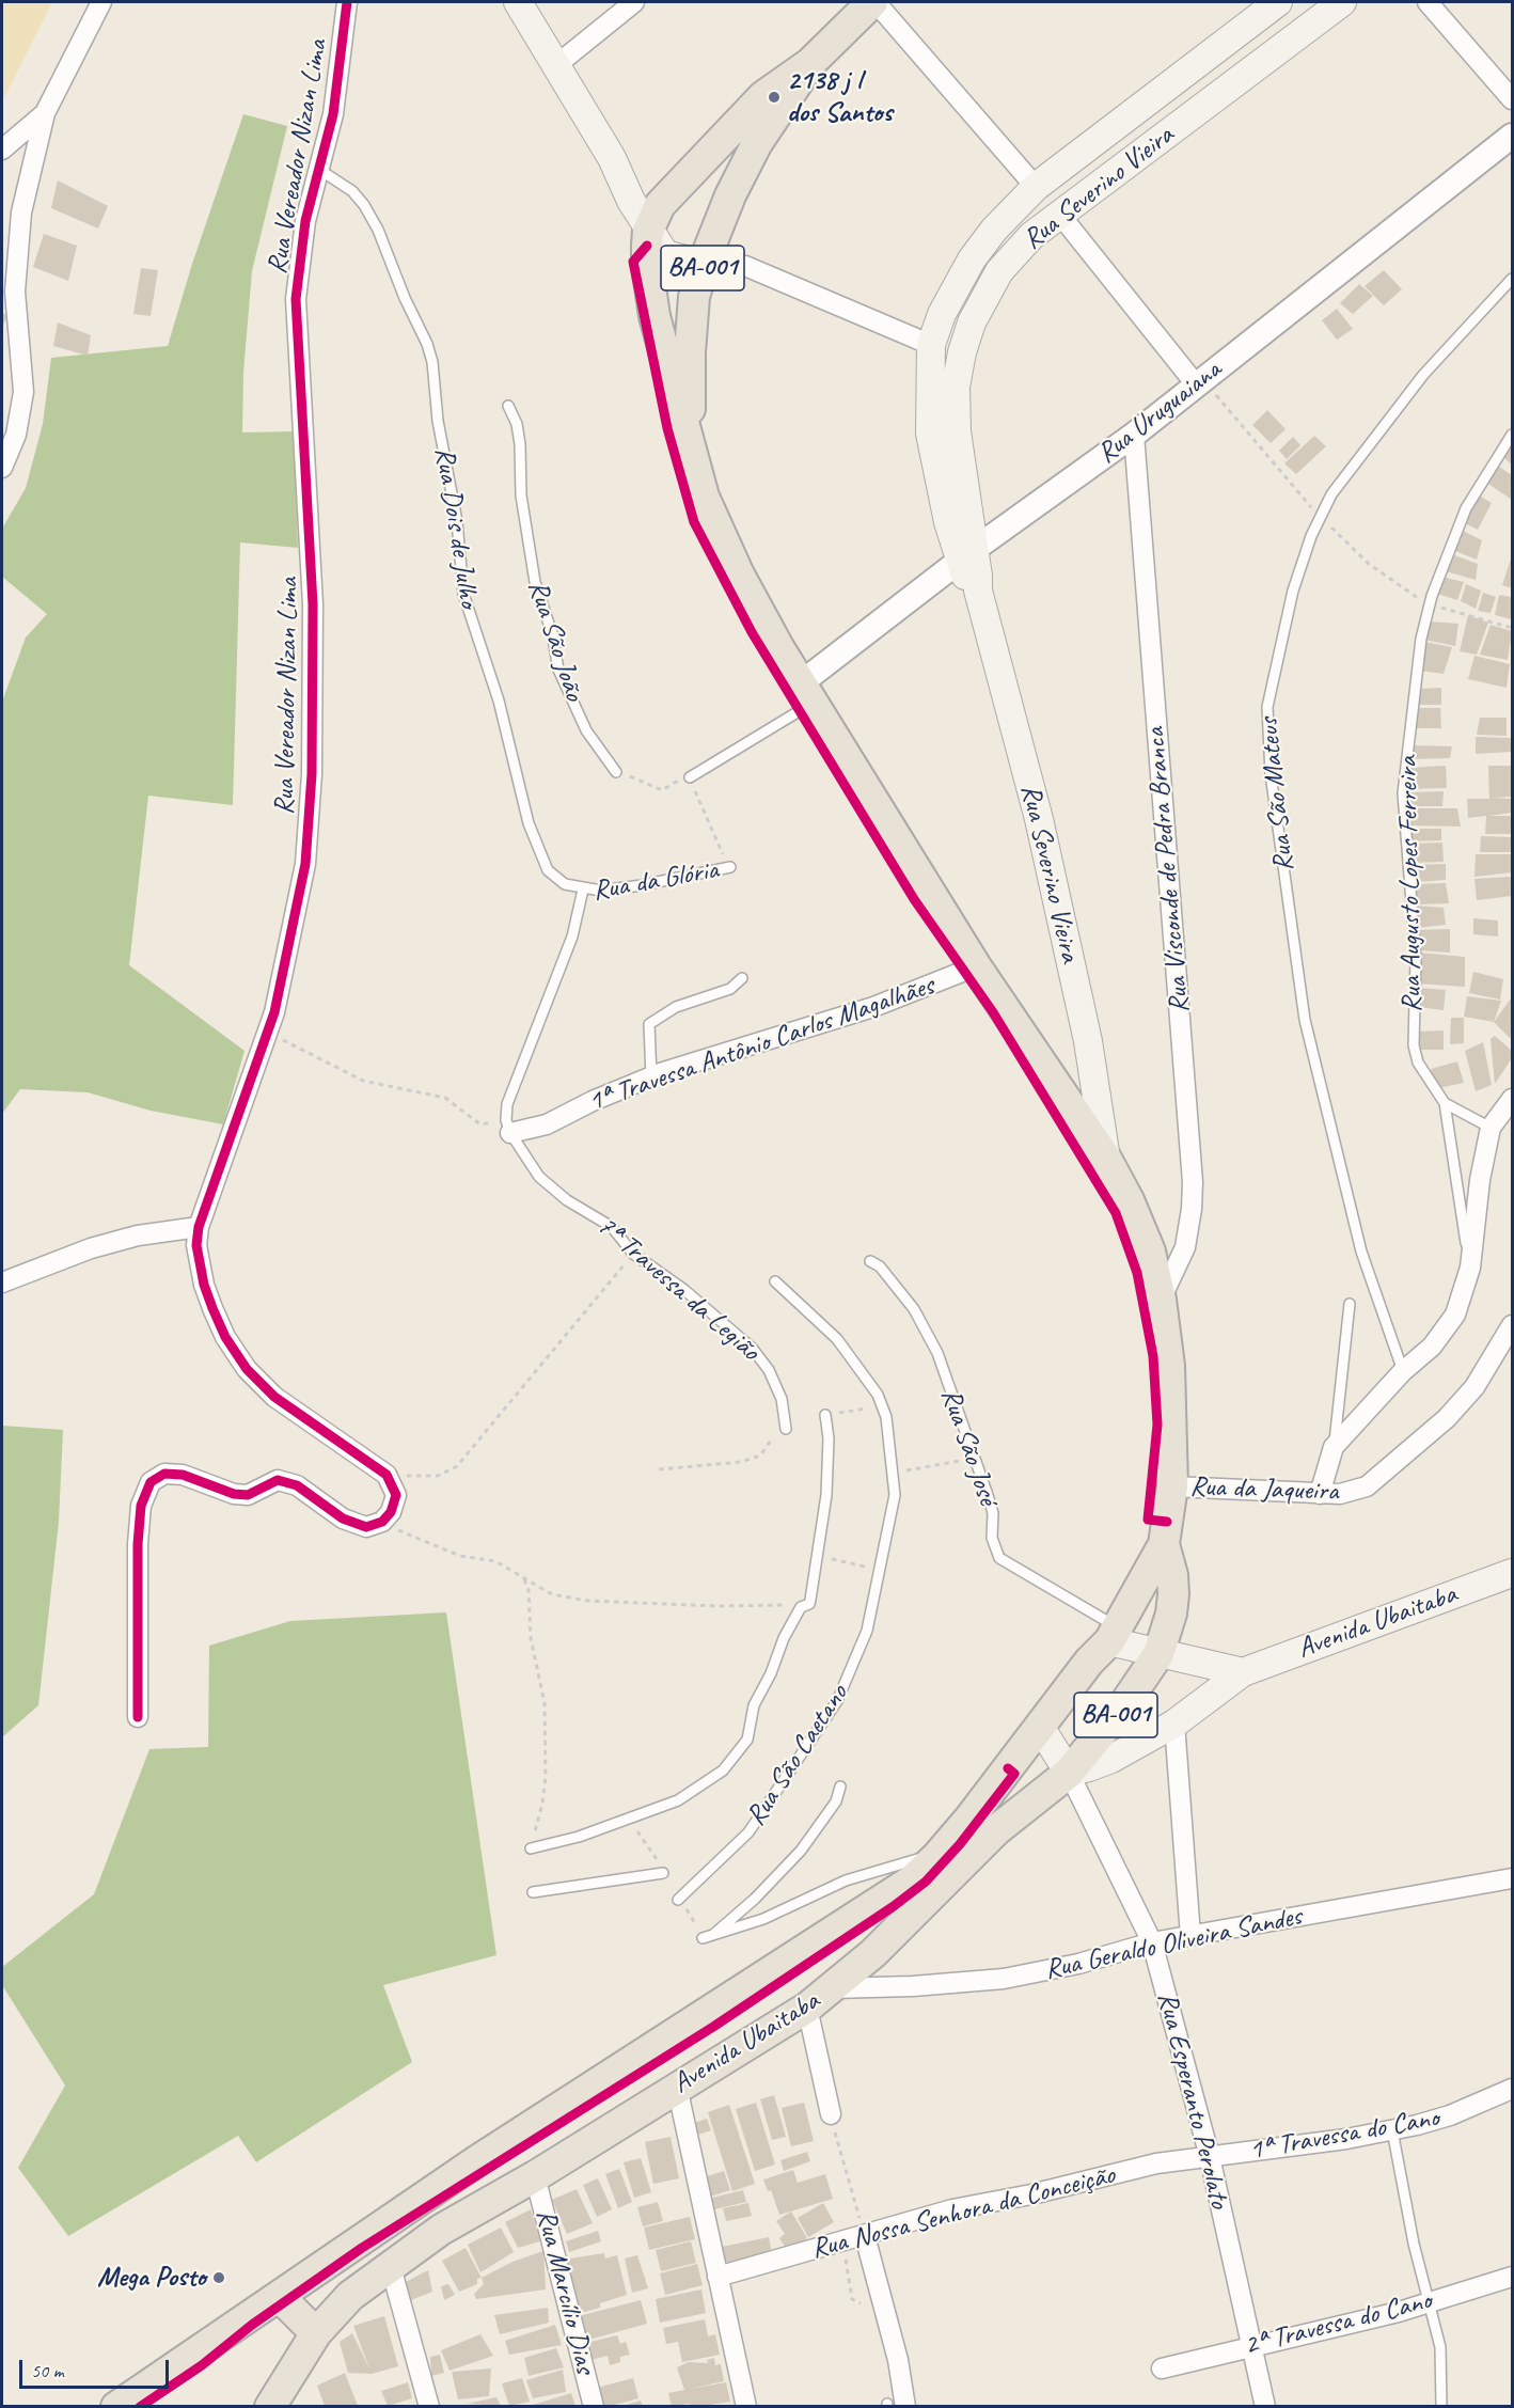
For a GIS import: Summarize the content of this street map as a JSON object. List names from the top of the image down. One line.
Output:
{"streets":{"main road":["Rua Severino Vieira","BA-001","Avenida Ubaitaba"],"street":["Rua Vereador Nizan Lima","Rua Uruguaiana","Rua Visconde de Pedra Branca","1ª Travessa Antônio Carlos Magalhães","Rua da Jaqueira","Rua Geraldo Oliveira Sandes","Rua Esperanto Perolato","1ª Travessa do Cano","Rua Nossa Senhora da Conceição","Rua Marcílio Dias","2ª Travessa do Cano"],"lane":["Rua Dois de Julho","Rua São João","Rua São Mateus","Rua da Glória","Rua Augusto Lopes Ferreira","7ª Travessa da Legião","Rua São José","Rua São Caetano"]},"crossings":[["Rua Vereador Nizan Lima","Rua Dois de Julho"],["Rua Severino Vieira","BA-001"],["Rua Severino Vieira","Rua Uruguaiana"],["BA-001","Rua Uruguaiana"],["BA-001","Rua Visconde de Pedra Branca"],["BA-001","1ª Travessa Antônio Carlos Magalhães"],["BA-001","Rua São José"],["BA-001","Rua da Jaqueira"],["BA-001","Avenida Ubaitaba"],["Rua Uruguaiana","Rua Visconde de Pedra Branca"],["Rua Dois de Julho","Rua da Glória"],["Rua da Glória","1ª Travessa Antônio Carlos Magalhães"],["Rua da Glória","7ª Travessa da Legião"],["1ª Travessa Antônio Carlos Magalhães","7ª Travessa da Legião"],["Rua São José","Avenida Ubaitaba"],["Avenida Ubaitaba","Rua Geraldo Oliveira Sandes"],["Avenida Ubaitaba","Rua Esperanto Perolato"],["Avenida Ubaitaba","Rua Marcílio Dias"],["Rua Geraldo Oliveira Sandes","Rua Esperanto Perolato"],["Rua Esperanto Perolato","1ª Travessa do Cano"],["Rua Esperanto Perolato","Rua Nossa Senhora da Conceição"],["Rua Esperanto Perolato","2ª Travessa do Cano"],["1ª Travessa do Cano","Rua Nossa Senhora da Conceição"]],"places":["2138 j l dos Santos","Mega Posto"],"scale_bar":"50 m"}
